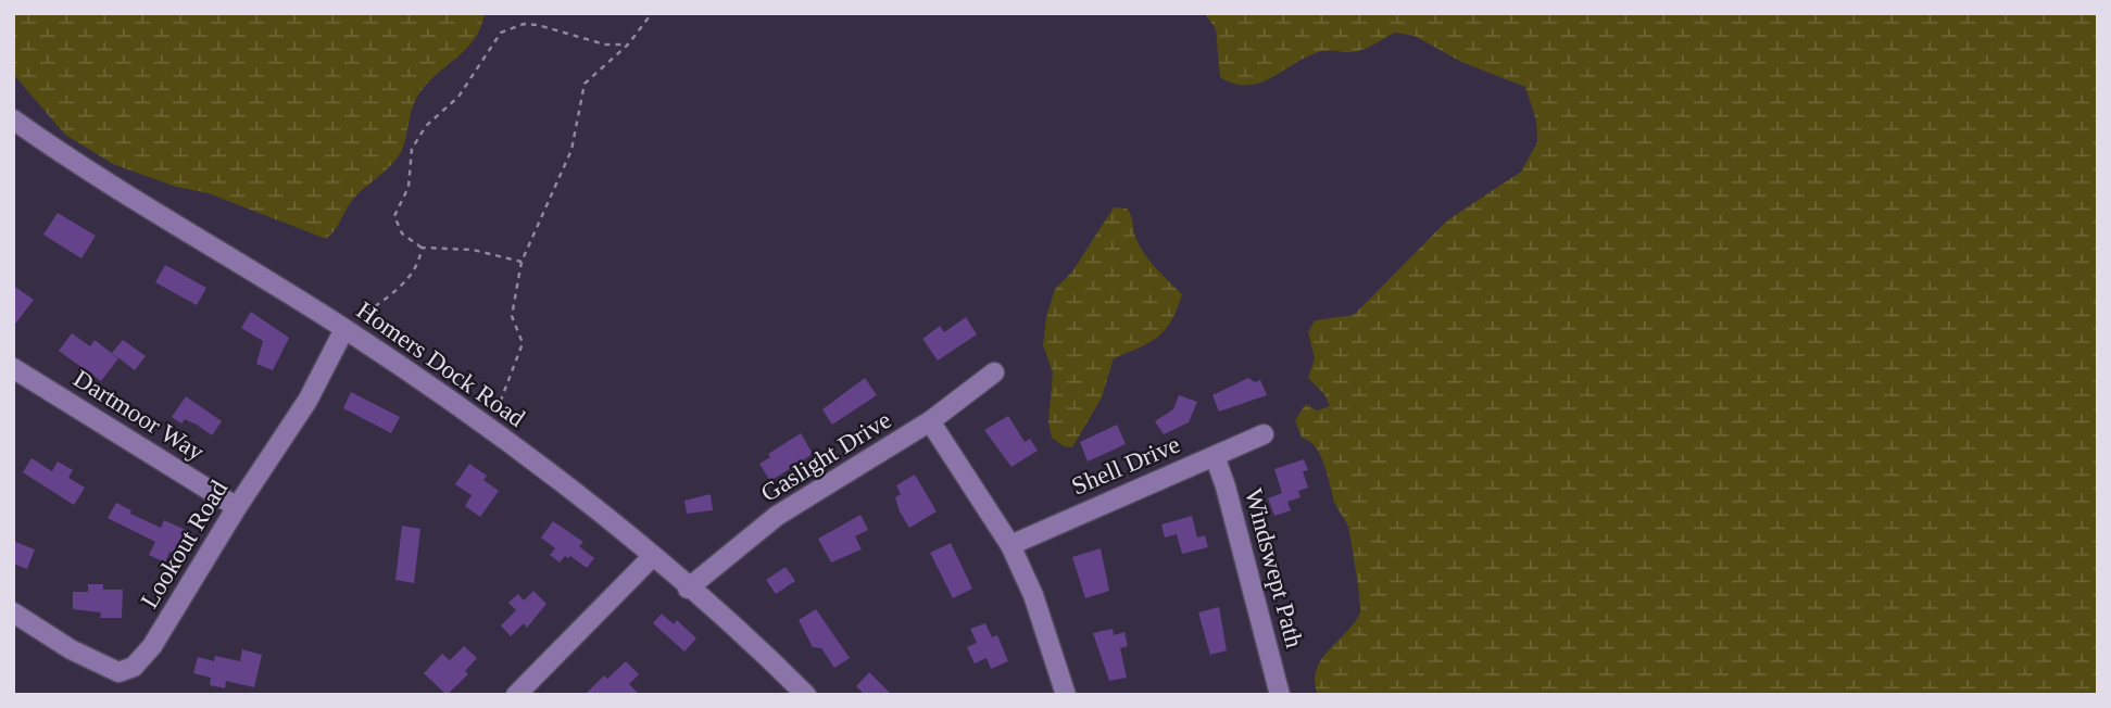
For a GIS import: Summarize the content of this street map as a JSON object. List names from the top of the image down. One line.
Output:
{"streets":{"street":["Homers Dock Road","Dartmoor Way","Gaslight Drive","Shell Drive","Lookout Road","Windswept Path"]},"crossings":[["Homers Dock Road","Gaslight Drive"],["Homers Dock Road","Lookout Road"],["Dartmoor Way","Lookout Road"],["Shell Drive","Windswept Path"]]}
